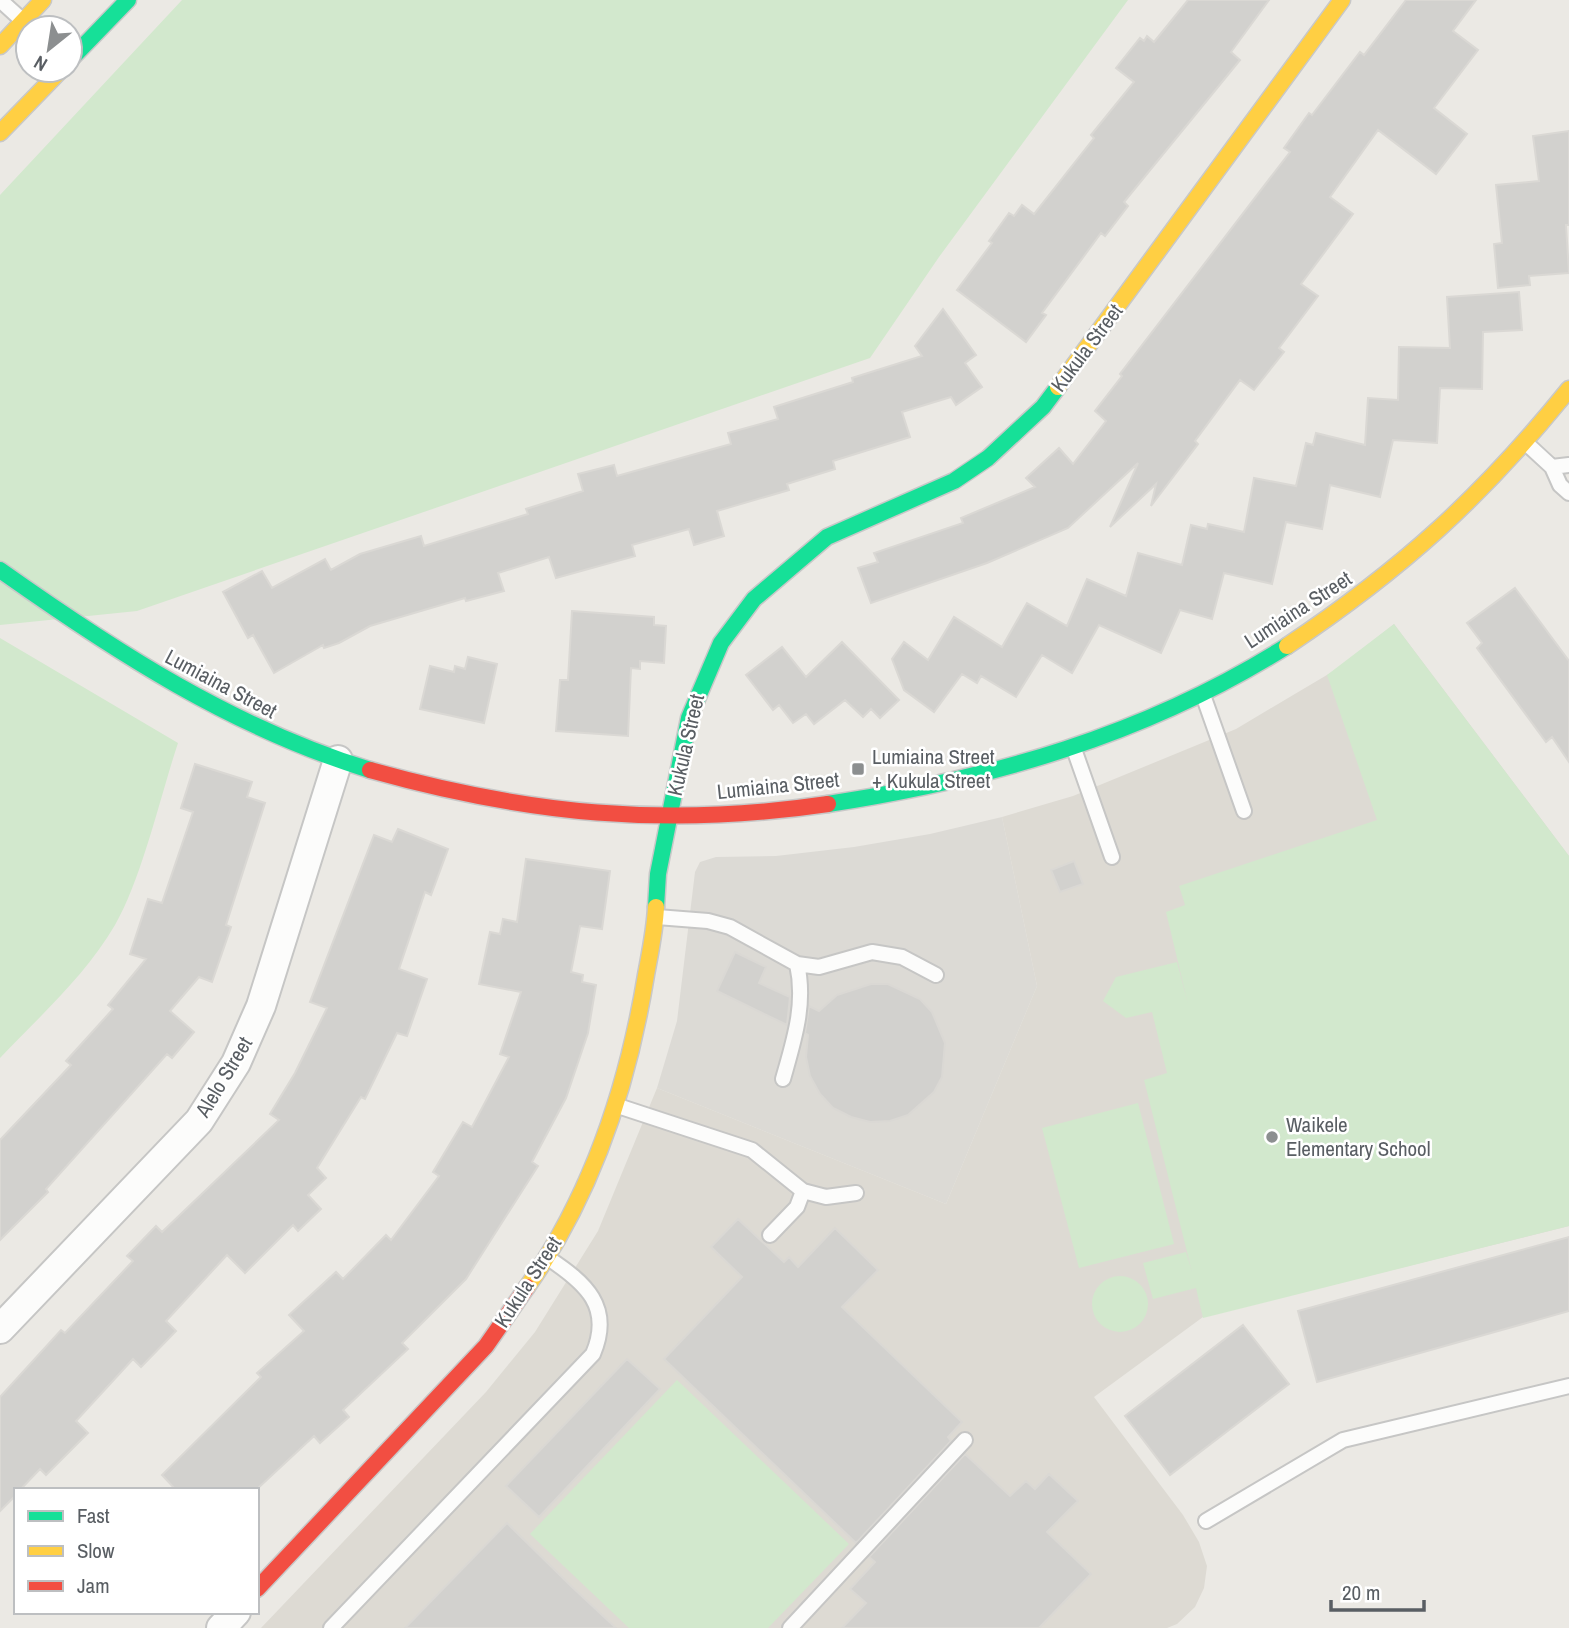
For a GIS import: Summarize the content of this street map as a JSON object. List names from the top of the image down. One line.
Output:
{"streets":{"street":["Kukula Street","Lumiaina Street","Alelo Street"]},"crossings":[["Kukula Street","Lumiaina Street"],["Lumiaina Street","Alelo Street"]],"places":{"transit":["Lumiaina Street + Kukula Street"],"other":["Waikele Elementary School"]},"legend":["Fast","Slow","Jam"],"scale_bar":"20 m","north":"bottom left"}
